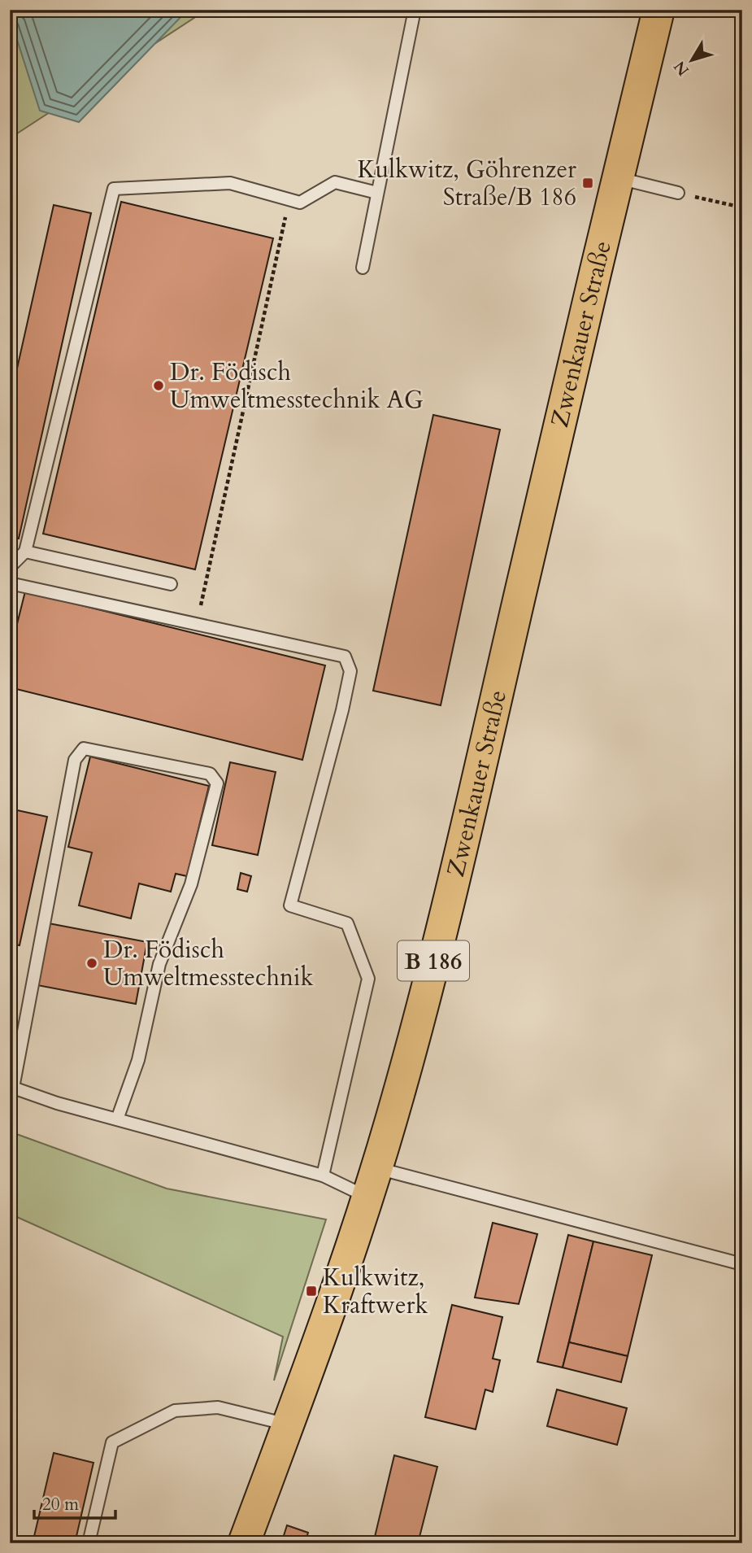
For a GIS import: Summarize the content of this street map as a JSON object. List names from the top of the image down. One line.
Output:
{"streets":{"main road":["Zwenkauer Straße","B 186"]},"places":{"transit":["Kulkwitz, Göhrenzer Straße/B 186","Kulkwitz, Kraftwerk"],"other":["Dr. Födisch Umweltmesstechnik AG","Dr. Födisch Umweltmesstechnik"]},"scale_bar":"20 m","north":"bottom left"}
